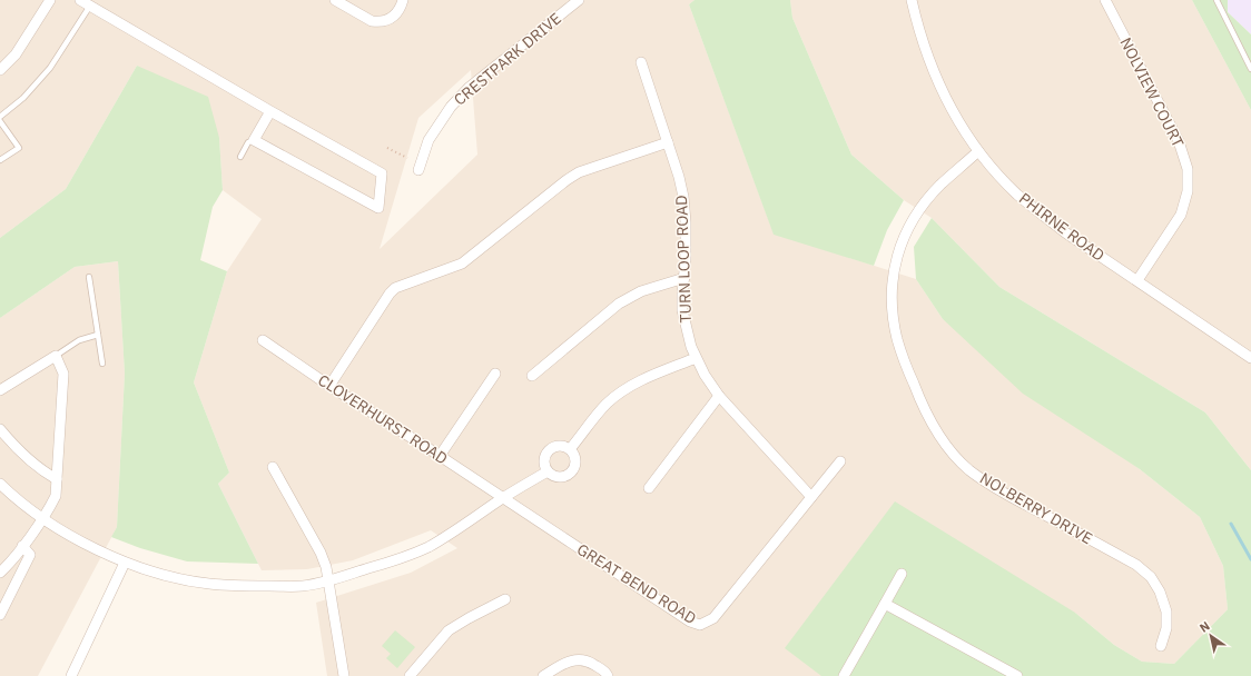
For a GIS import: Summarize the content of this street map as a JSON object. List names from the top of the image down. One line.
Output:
{"streets":{"street":["CRESTPARK DRIVE","NOLVIEW COURT","PHIRNE ROAD","TURN LOOP ROAD","CLOVERHURST ROAD","NOLBERRY DRIVE","GREAT BEND ROAD"]},"crossings":[["NOLVIEW COURT","PHIRNE ROAD"],["PHIRNE ROAD","NOLBERRY DRIVE"],["TURN LOOP ROAD","GREAT BEND ROAD"],["CLOVERHURST ROAD","GREAT BEND ROAD"]],"north":"top left"}
